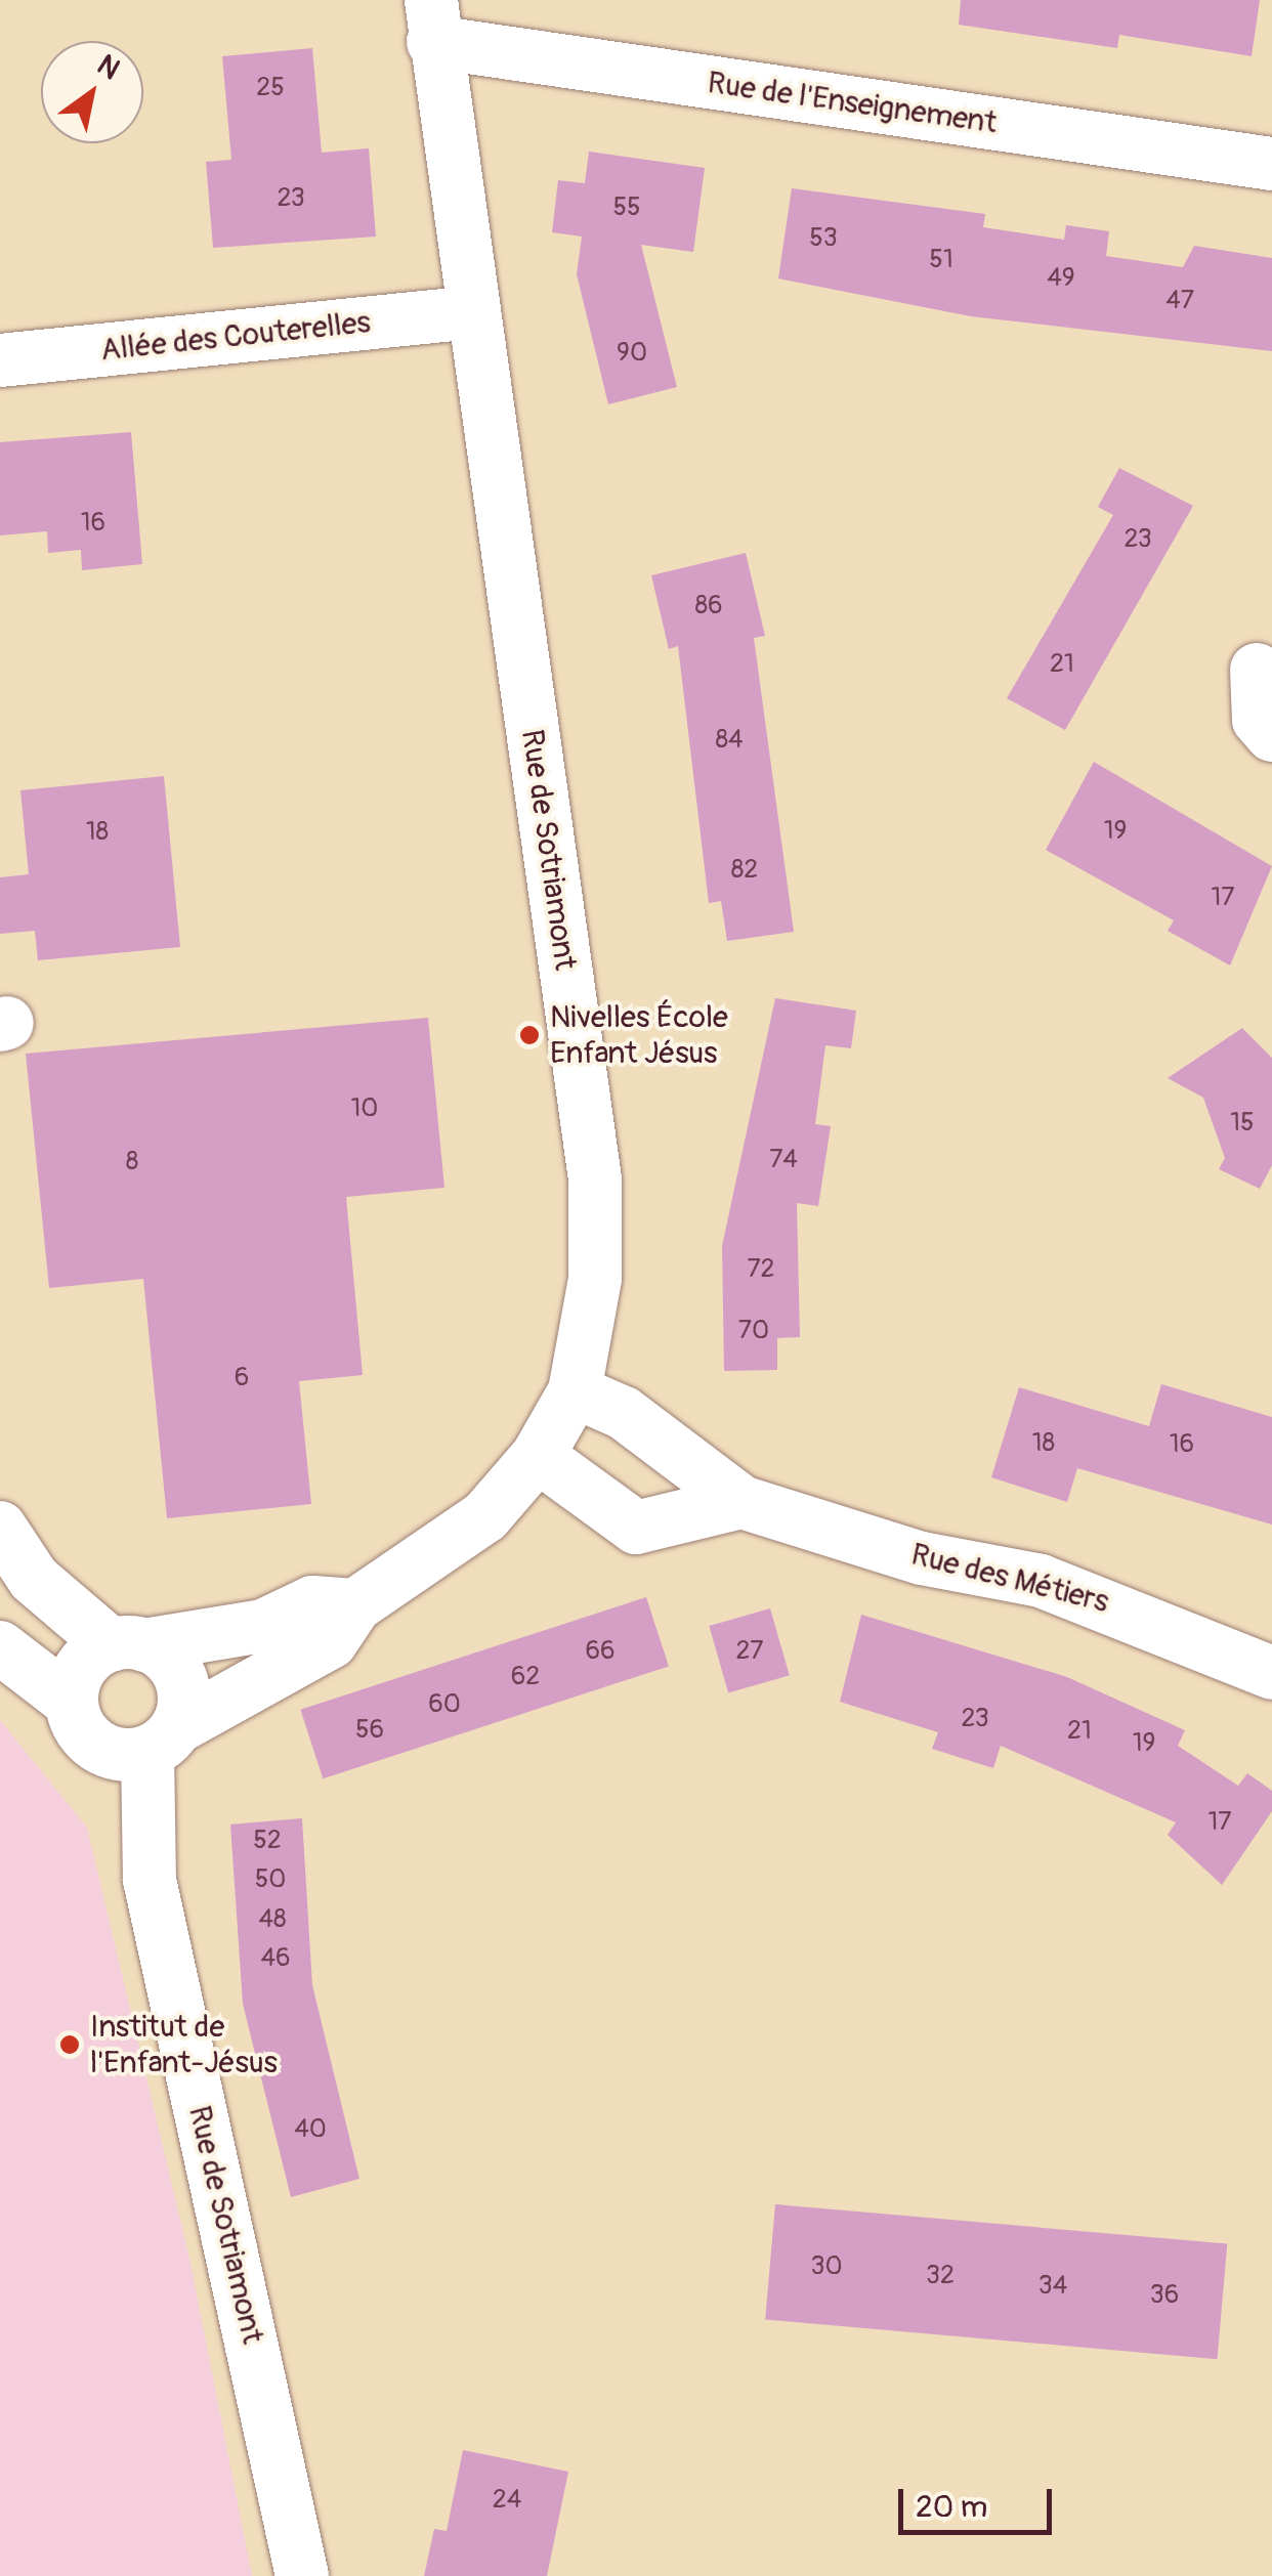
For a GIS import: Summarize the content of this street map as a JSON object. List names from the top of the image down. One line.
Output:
{"streets":{"street":["Rue de l'Enseignement","Allée des Couterelles","Rue de Sotriamont","Rue des Métiers"]},"crossings":[["Rue de l'Enseignement","Rue de Sotriamont"],["Allée des Couterelles","Rue de Sotriamont"]],"places":["Nivelles École Enfant Jésus","Institut de l'Enfant-Jésus"],"house_numbers":["25","23","55","53","51","49","47","90","16","23","86","21","84","19","18","82","17","10","15","74","8","72","70","6","18","16","66","27","62","60","23","56","21","19","17","52","50","48","46","40","30","32","34","36","24"],"scale_bar":"20 m","north":"top right"}
